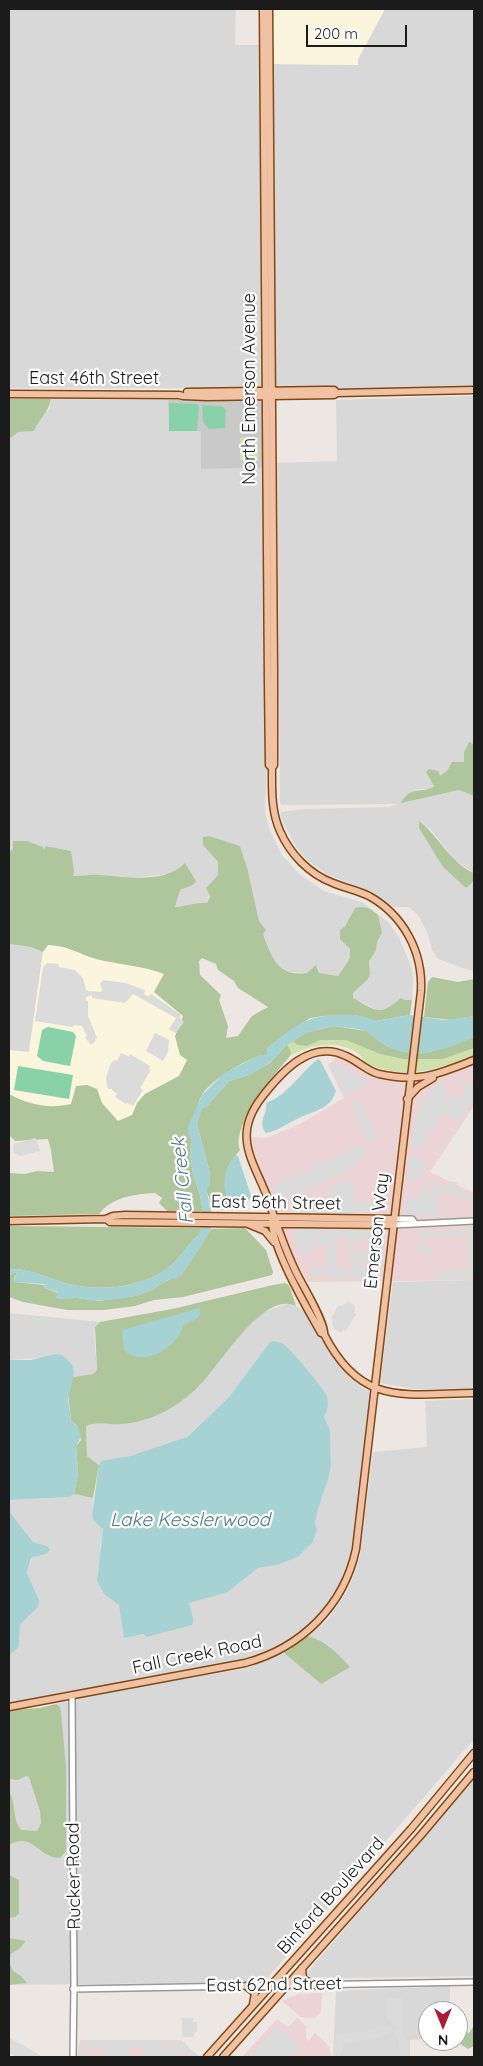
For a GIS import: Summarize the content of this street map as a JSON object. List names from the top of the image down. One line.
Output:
{"streets":{"main road":["East 46th Street","North Emerson Avenue","East 56th Street","Emerson Way","Fall Creek Road","Binford Boulevard"],"street":["Rucker Road","East 62nd Street"]},"crossings":[["East 46th Street","North Emerson Avenue"],["North Emerson Avenue","Emerson Way"],["East 56th Street","Emerson Way"],["Emerson Way","Fall Creek Road"],["Fall Creek Road","Rucker Road"],["Rucker Road","East 62nd Street"],["Binford Boulevard","East 62nd Street"]],"water":["Fall Creek","Lake Kesslerwood"],"scale_bar":"200 m","north":"bottom"}
